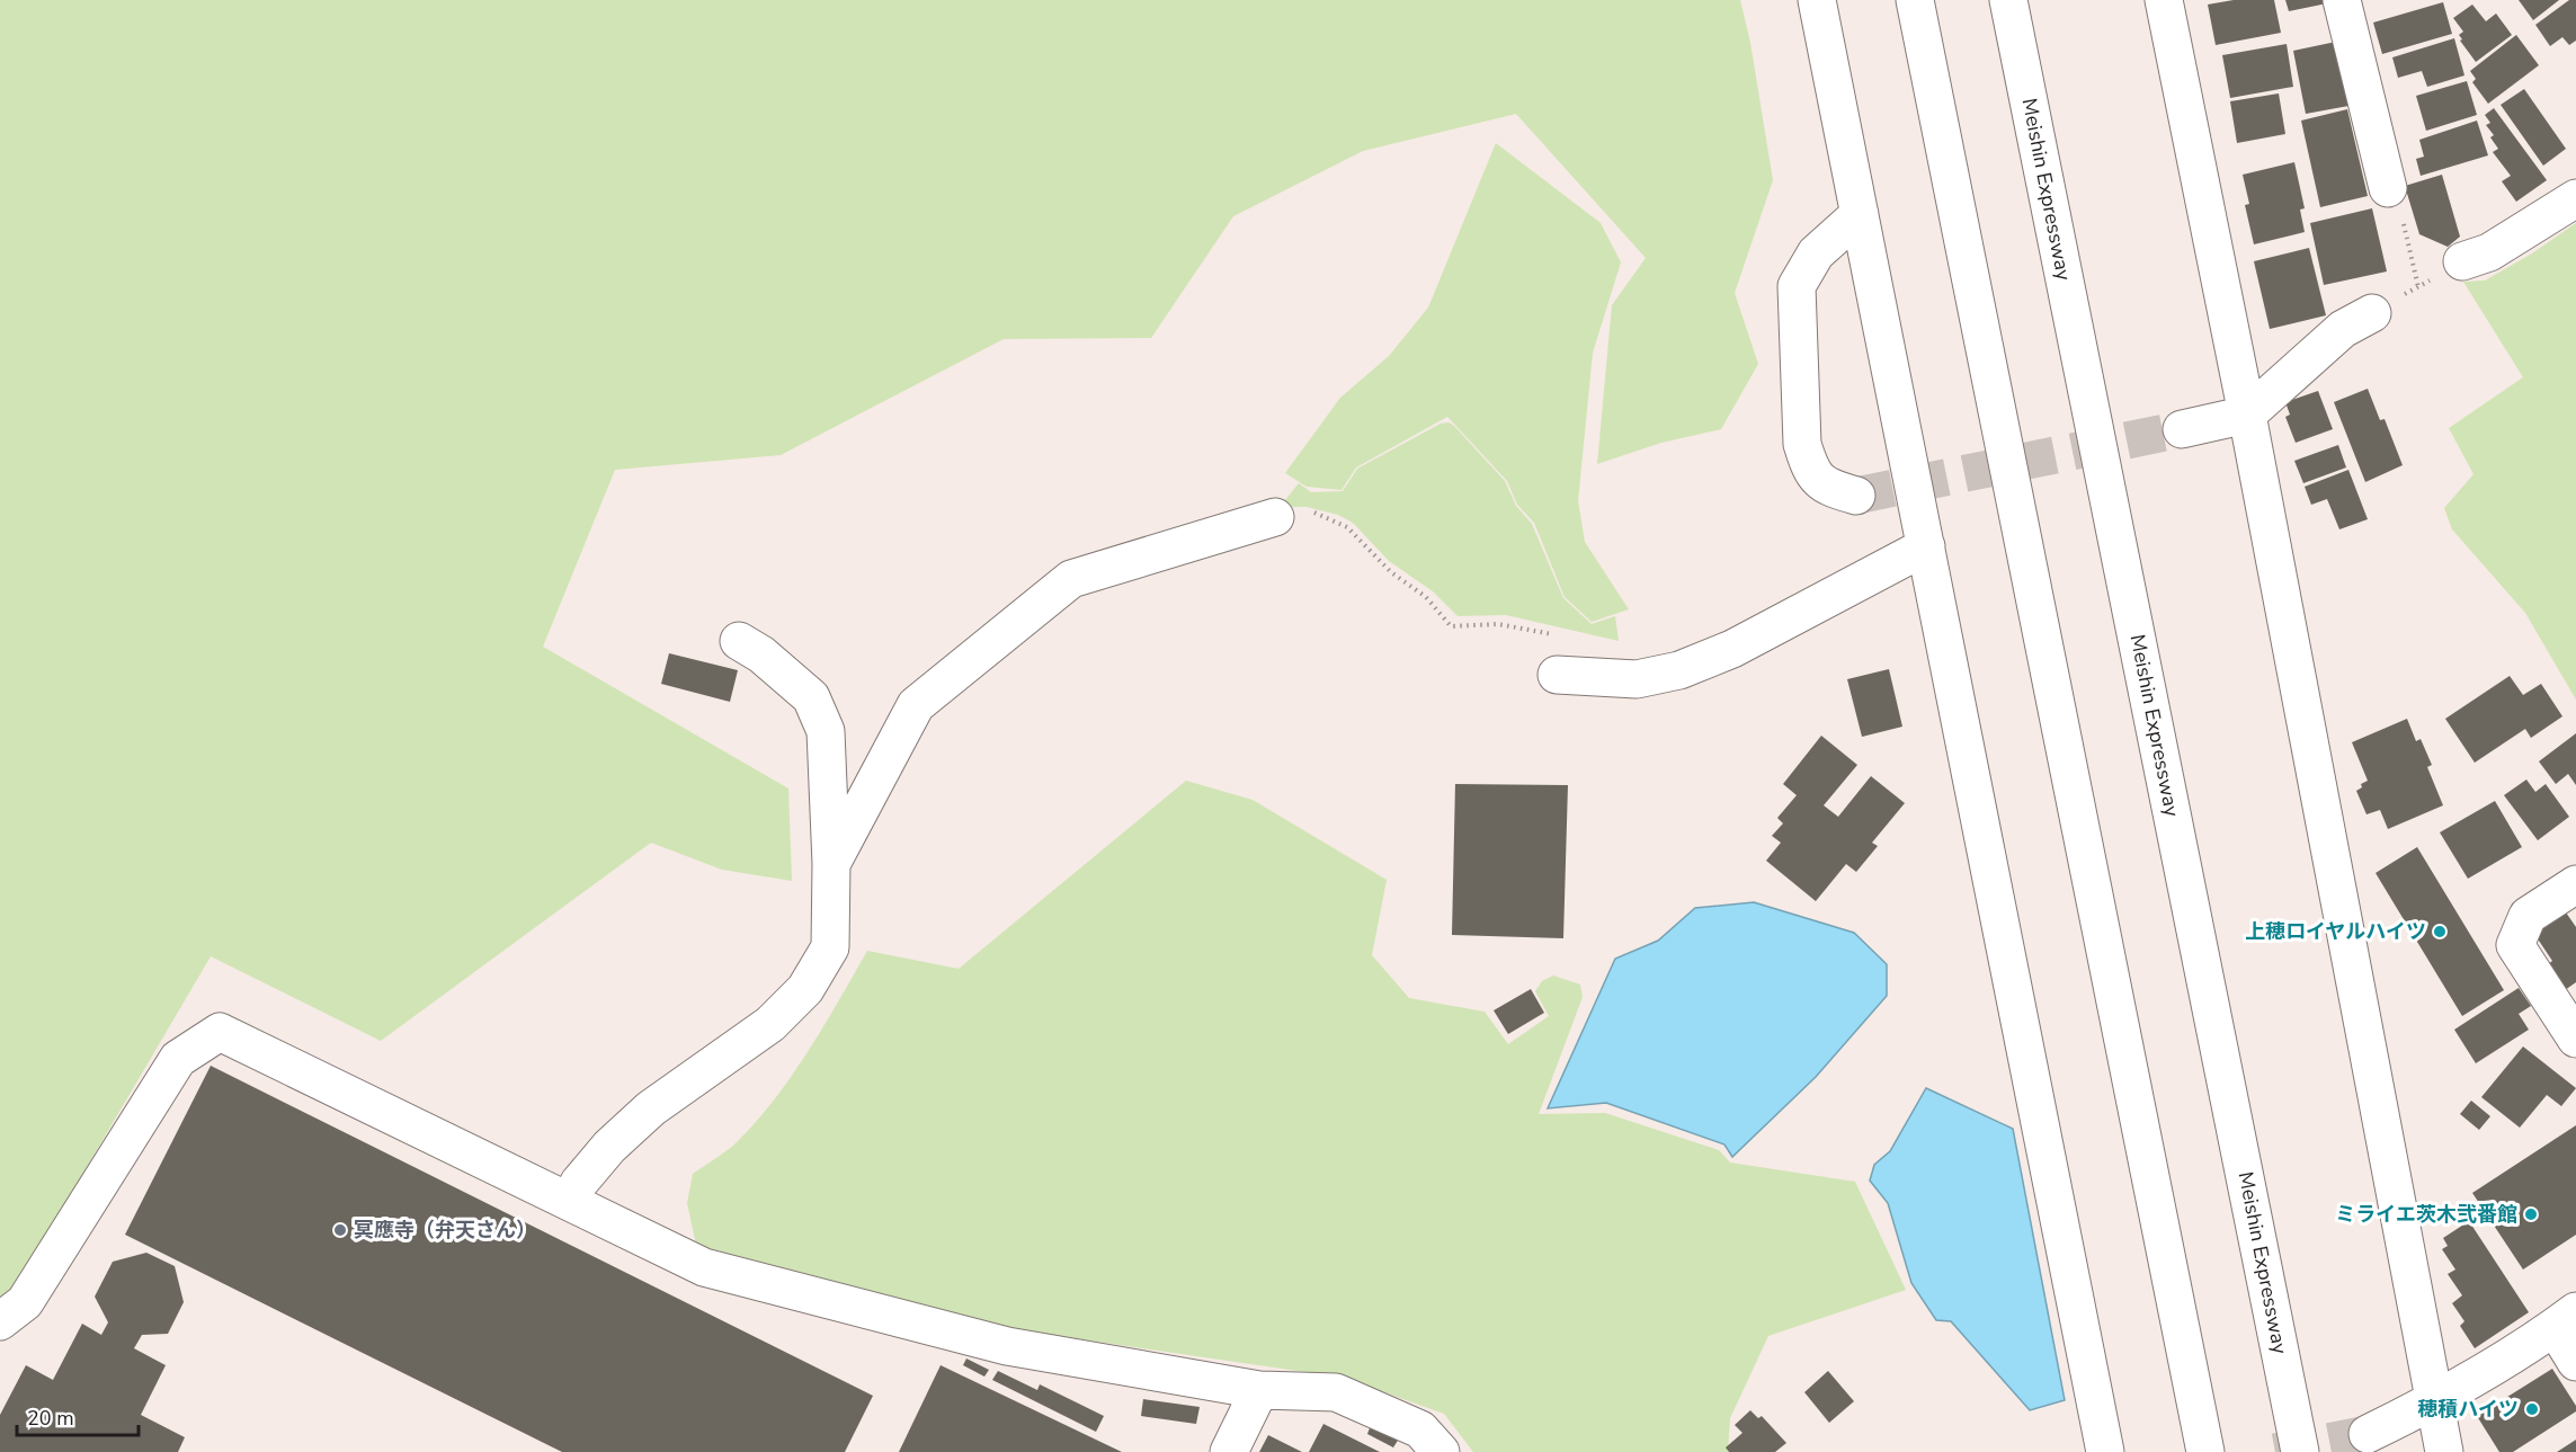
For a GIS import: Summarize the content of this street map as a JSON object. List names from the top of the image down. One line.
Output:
{"streets":{"main road":["Meishin Expressway"]},"places":["上穂ロイヤルハイツ","ミライエ茨木弐番館","冥應寺（弁天さん）","穂積ハイツ"],"scale_bar":"20 m"}
